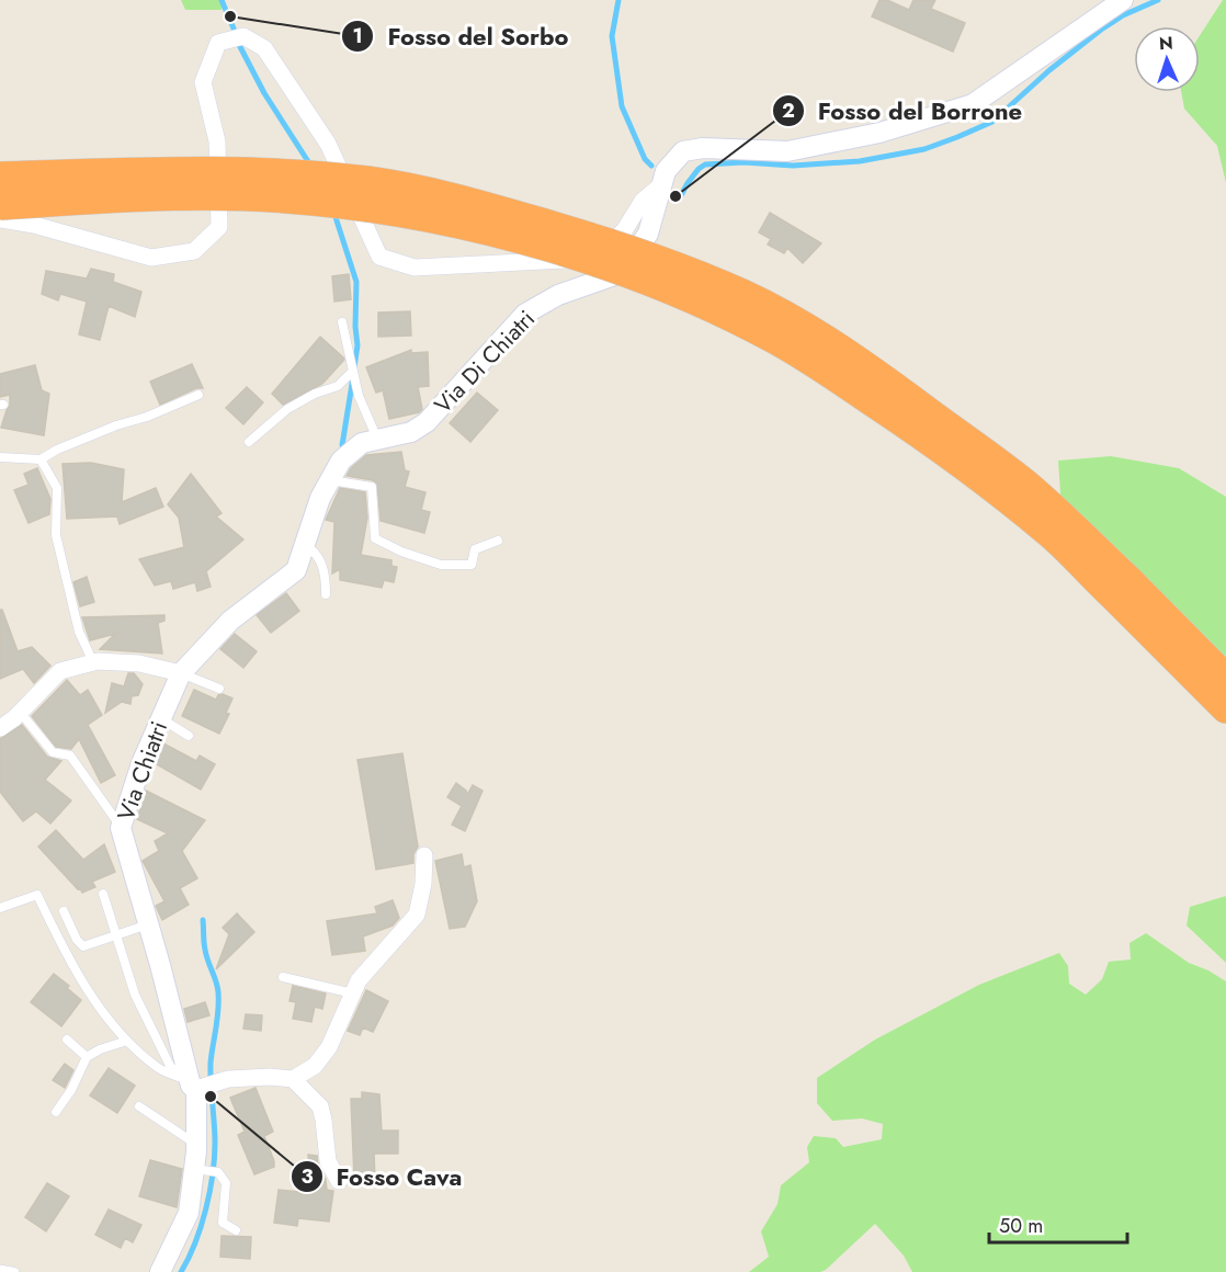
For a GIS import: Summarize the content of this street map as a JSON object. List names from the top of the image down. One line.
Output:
{"streets":{"street":["Via Di Chiatri","Via Chiatri"]},"crossings":[["Via Di Chiatri","Via Chiatri"]],"places":["Fosso del Sorbo","Fosso del Borrone","Fosso Cava"],"scale_bar":"50 m","north":"top"}
